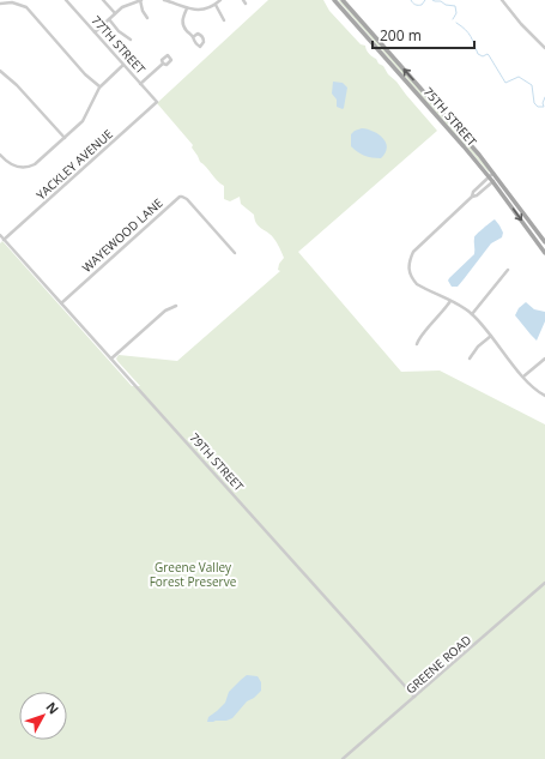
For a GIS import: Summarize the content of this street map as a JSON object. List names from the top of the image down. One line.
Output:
{"streets":{"main road":["75TH STREET"],"street":["77TH STREET","YACKLEY AVENUE","WAYEWOOD LANE","79TH STREET","GREENE ROAD"]},"crossings":[["77TH STREET","YACKLEY AVENUE"],["YACKLEY AVENUE","79TH STREET"],["WAYEWOOD LANE","79TH STREET"],["79TH STREET","GREENE ROAD"]],"parks":["Greene Valley Forest Preserve"],"scale_bar":"200 m","north":"top right"}
